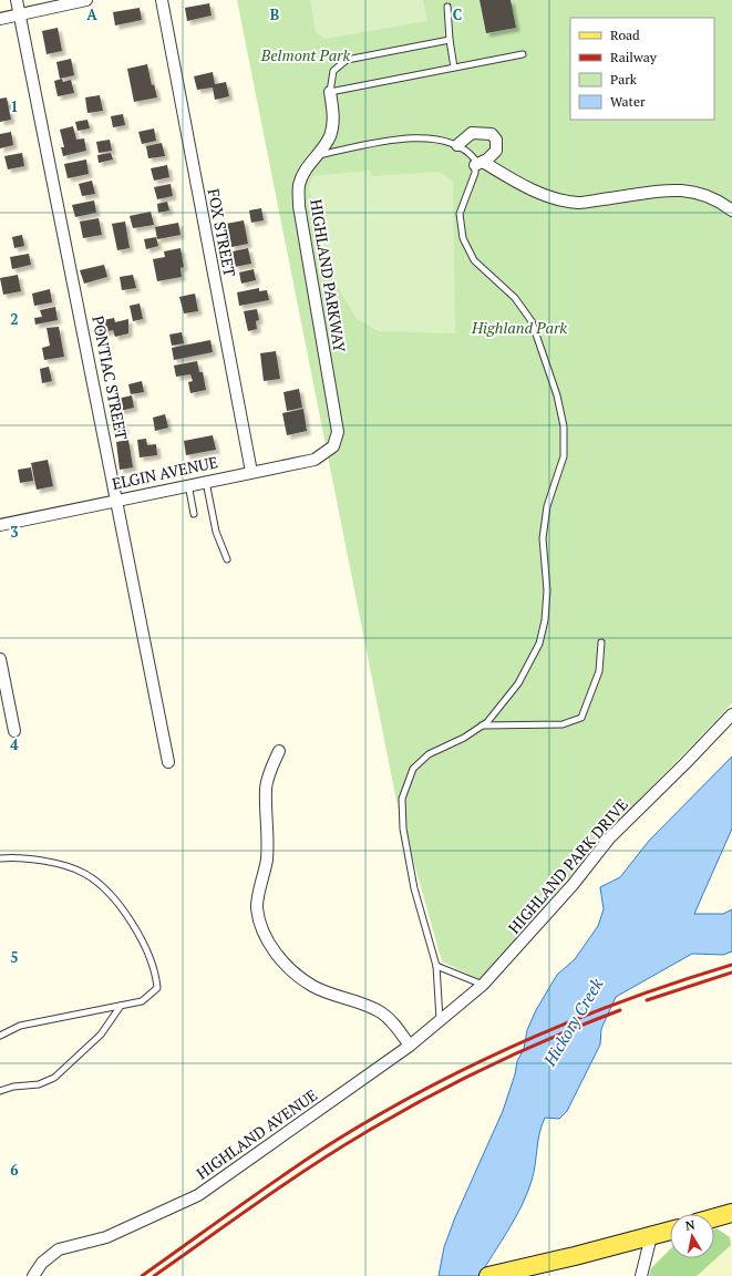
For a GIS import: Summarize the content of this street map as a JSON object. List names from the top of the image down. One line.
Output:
{"streets":{"street":["FOX STREET","HIGHLAND PARKWAY","PONTIAC STREET","ELGIN AVENUE","HIGHLAND PARK DRIVE","HIGHLAND AVENUE"]},"crossings":[["FOX STREET","ELGIN AVENUE"],["HIGHLAND PARKWAY","ELGIN AVENUE"],["PONTIAC STREET","ELGIN AVENUE"],["HIGHLAND PARK DRIVE","HIGHLAND AVENUE"]],"water":["Hickory Creek"],"parks":["Belmont Park","Highland Park"],"legend":["Road","Railway","Park","Water"],"north":"top","grid":{"columns":["A","B","C"],"rows":["1","2","3","4","5","6"]}}
